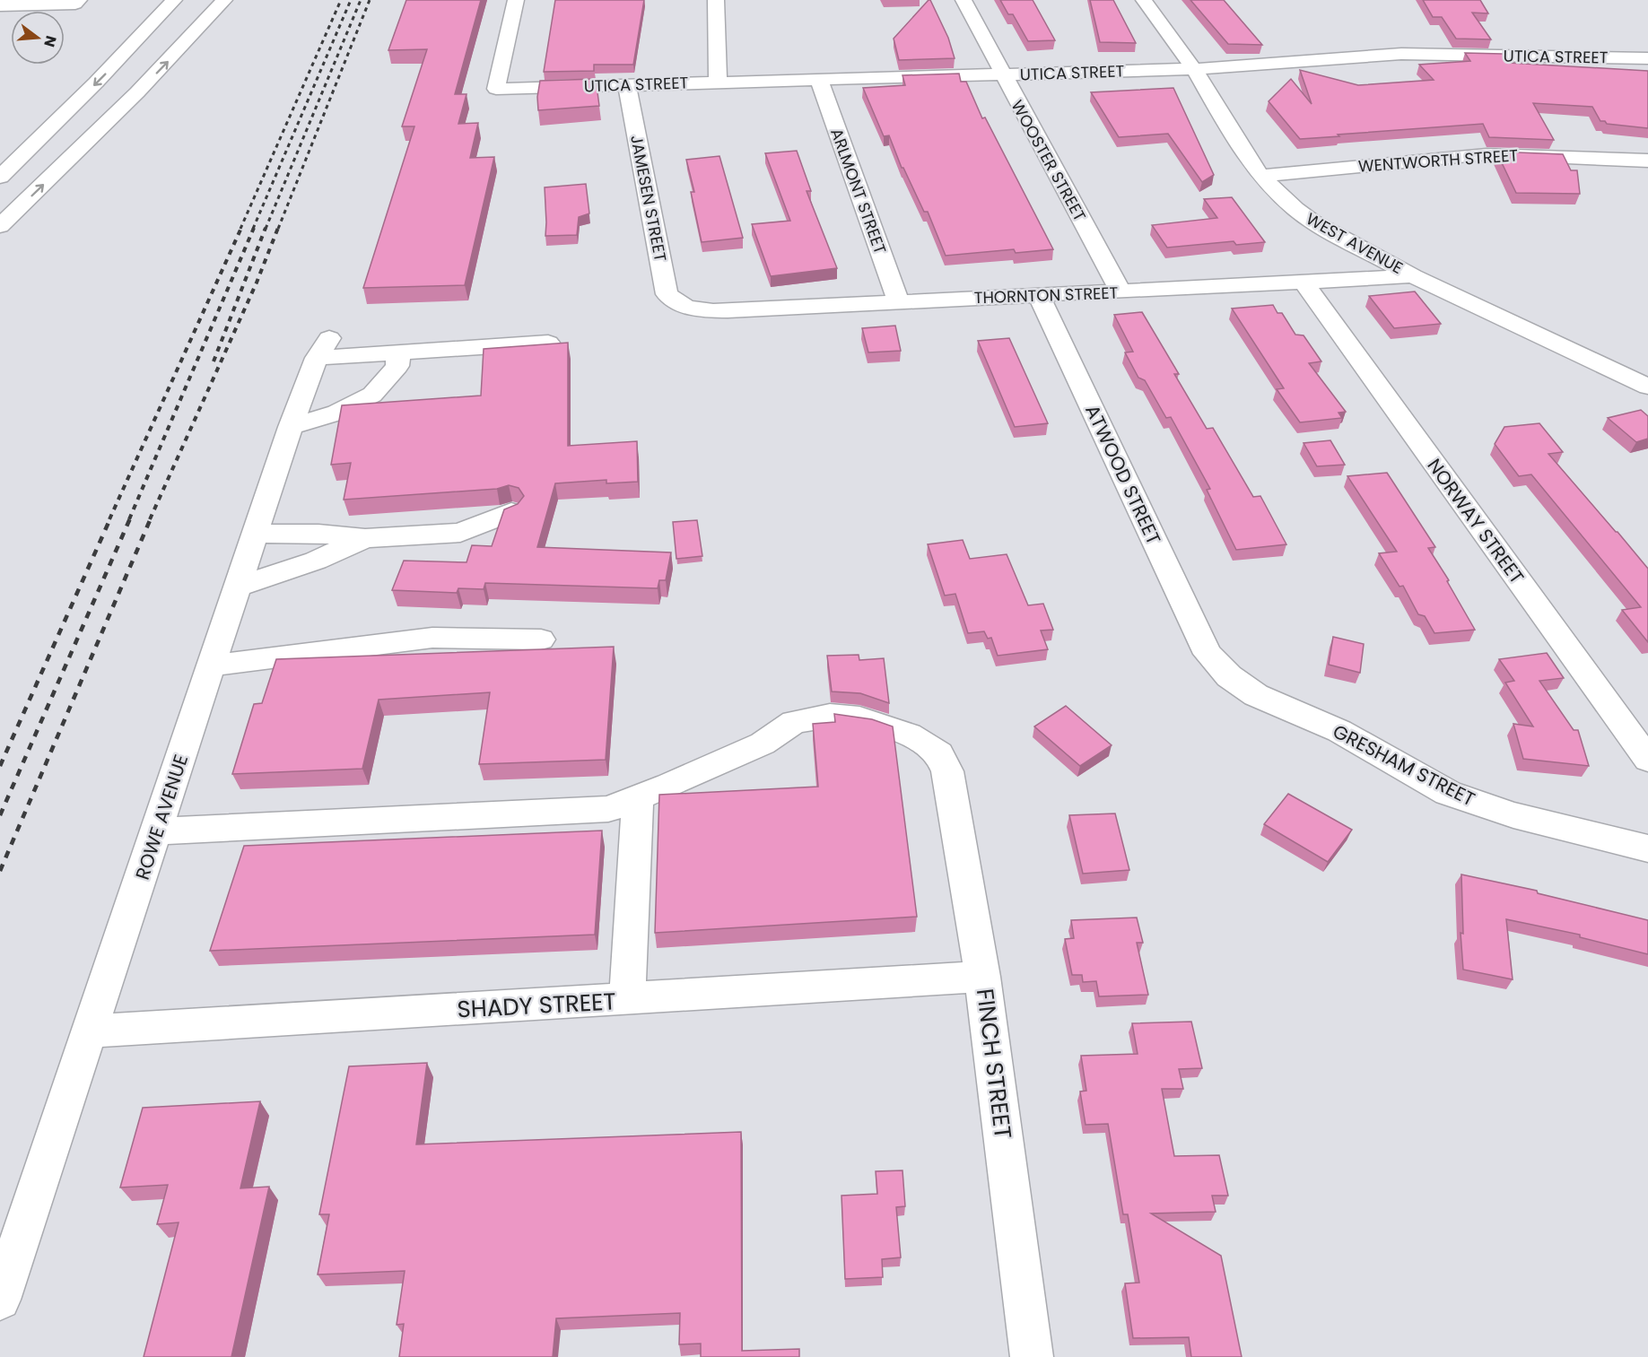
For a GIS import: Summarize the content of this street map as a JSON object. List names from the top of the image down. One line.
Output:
{"streets":{"main road":["UTICA STREET","WOOSTER STREET","WENTWORTH STREET","ARLMONT STREET","JAMESEN STREET","WEST AVENUE","THORNTON STREET","ATWOOD STREET","NORWAY STREET","GRESHAM STREET","ROWE AVENUE","SHADY STREET","FINCH STREET"]},"crossings":[["UTICA STREET","WOOSTER STREET"],["UTICA STREET","ARLMONT STREET"],["UTICA STREET","JAMESEN STREET"],["UTICA STREET","WEST AVENUE"],["WOOSTER STREET","THORNTON STREET"],["WENTWORTH STREET","WEST AVENUE"],["ARLMONT STREET","THORNTON STREET"],["JAMESEN STREET","THORNTON STREET"],["WEST AVENUE","THORNTON STREET"],["THORNTON STREET","ATWOOD STREET"],["THORNTON STREET","NORWAY STREET"],["ATWOOD STREET","GRESHAM STREET"],["ROWE AVENUE","SHADY STREET"],["SHADY STREET","FINCH STREET"]],"north":"right"}
